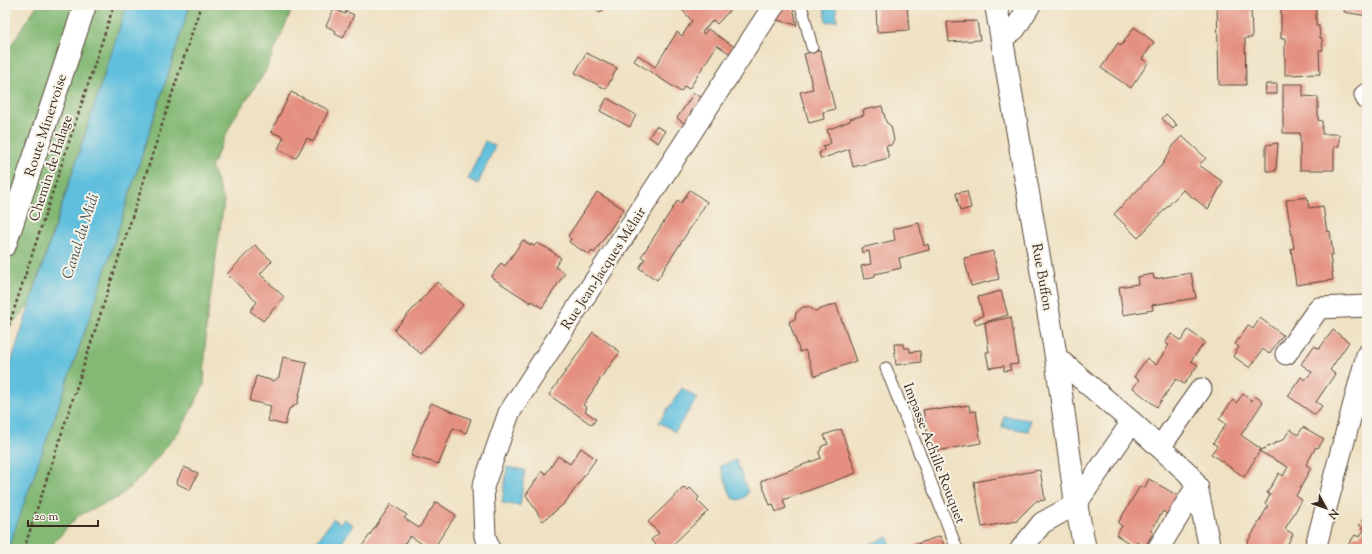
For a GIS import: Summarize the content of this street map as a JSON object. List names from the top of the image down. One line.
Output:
{"streets":{"street":["Route Minervoise","Rue Jean-Jacques Mélair","Rue Buffon"],"lane":["Impasse Achille Rouquet"],"path":["Chemin de Halage"]},"water":["Canal du Midi"],"scale_bar":"20 m","north":"bottom right"}
